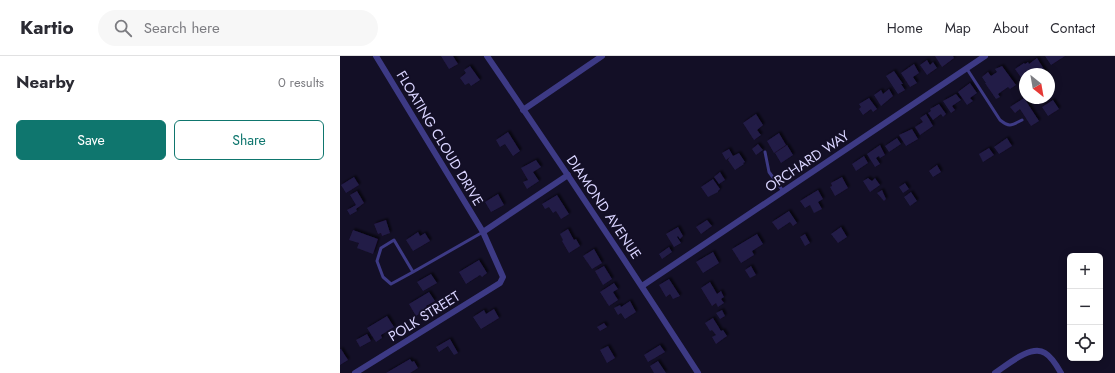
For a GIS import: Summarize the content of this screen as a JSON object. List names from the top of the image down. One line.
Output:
{"streets":{"street":["FLOATING CLOUD DRIVE","ORCHARD WAY","DIAMOND AVENUE","POLK STREET"]},"crossings":[["FLOATING CLOUD DRIVE","POLK STREET"],["ORCHARD WAY","DIAMOND AVENUE"]],"north":"bottom right","page":{"header":"Kartio","search":"Search here","nav":["Home","Map","About","Contact"],"heading":["Nearby","0 results"],"buttons":["Save","Share"],"map_buttons":["+","−"]}}
